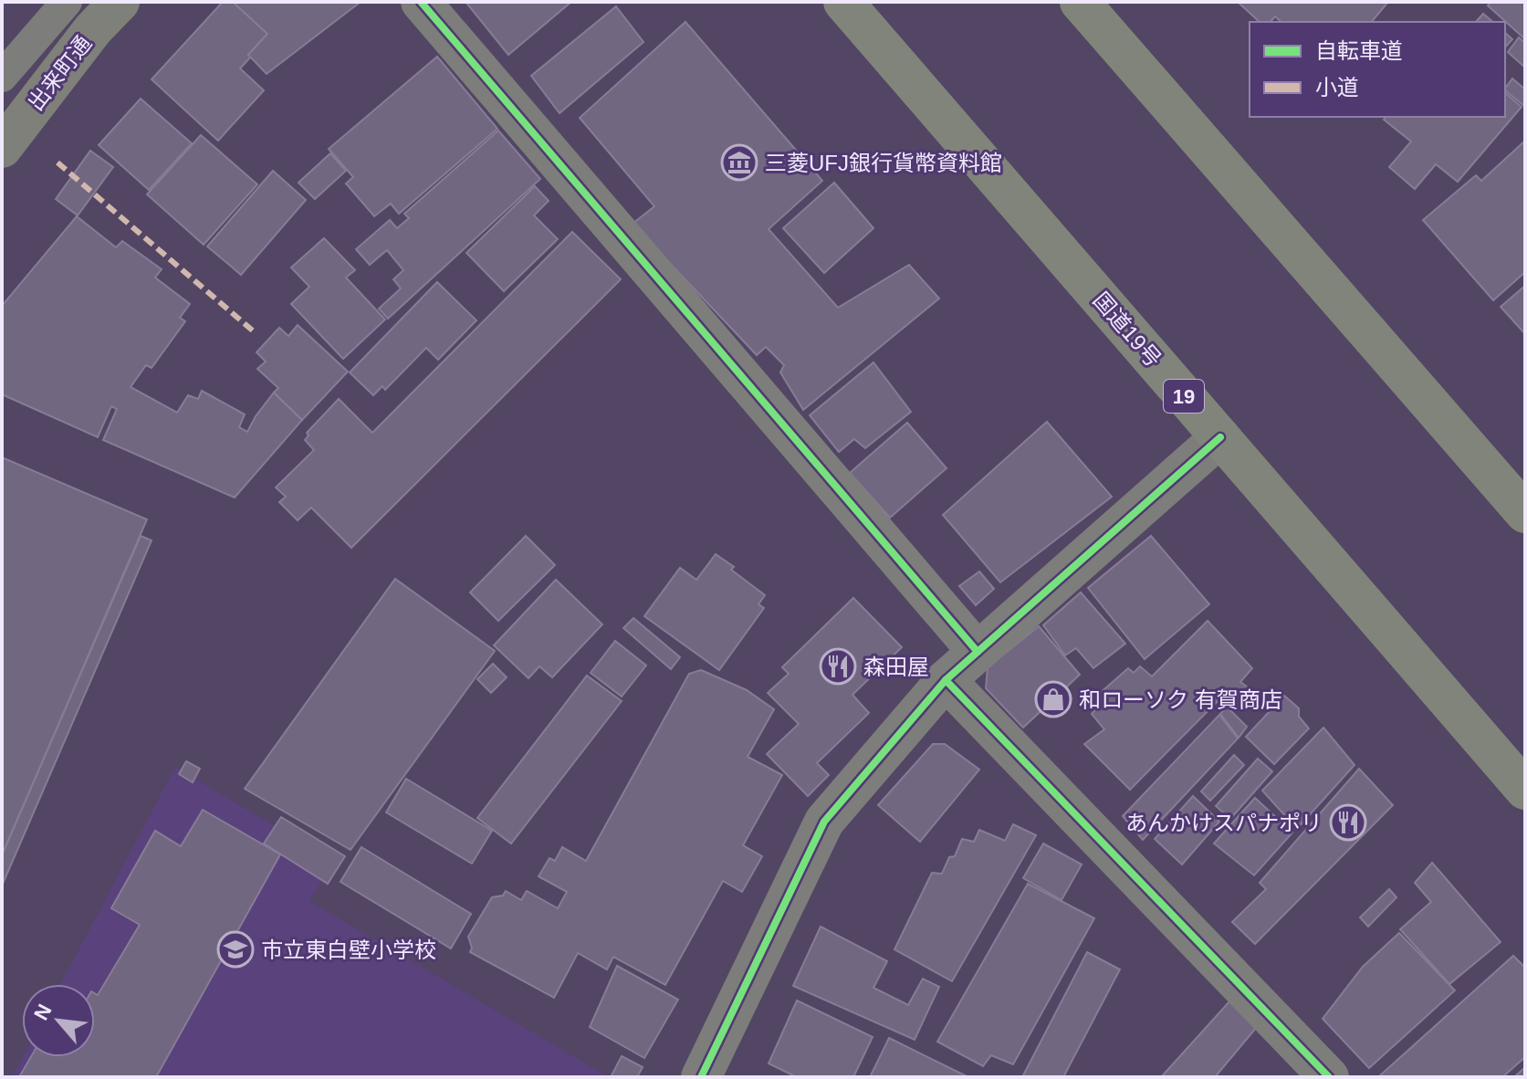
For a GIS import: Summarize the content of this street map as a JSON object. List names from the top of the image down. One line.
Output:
{"streets":{"highway":["国道19号","19"],"main road":["出来町通"]},"places":{"museum":["三菱UFJ銀行貨幣資料館"],"restaurant":["森田屋","あんかけスパナポリ"],"shop":["和ローソク 有賀商店"],"school or university":["市立東白壁小学校"]},"legend":["自転車道","小道"],"north":"top left"}
